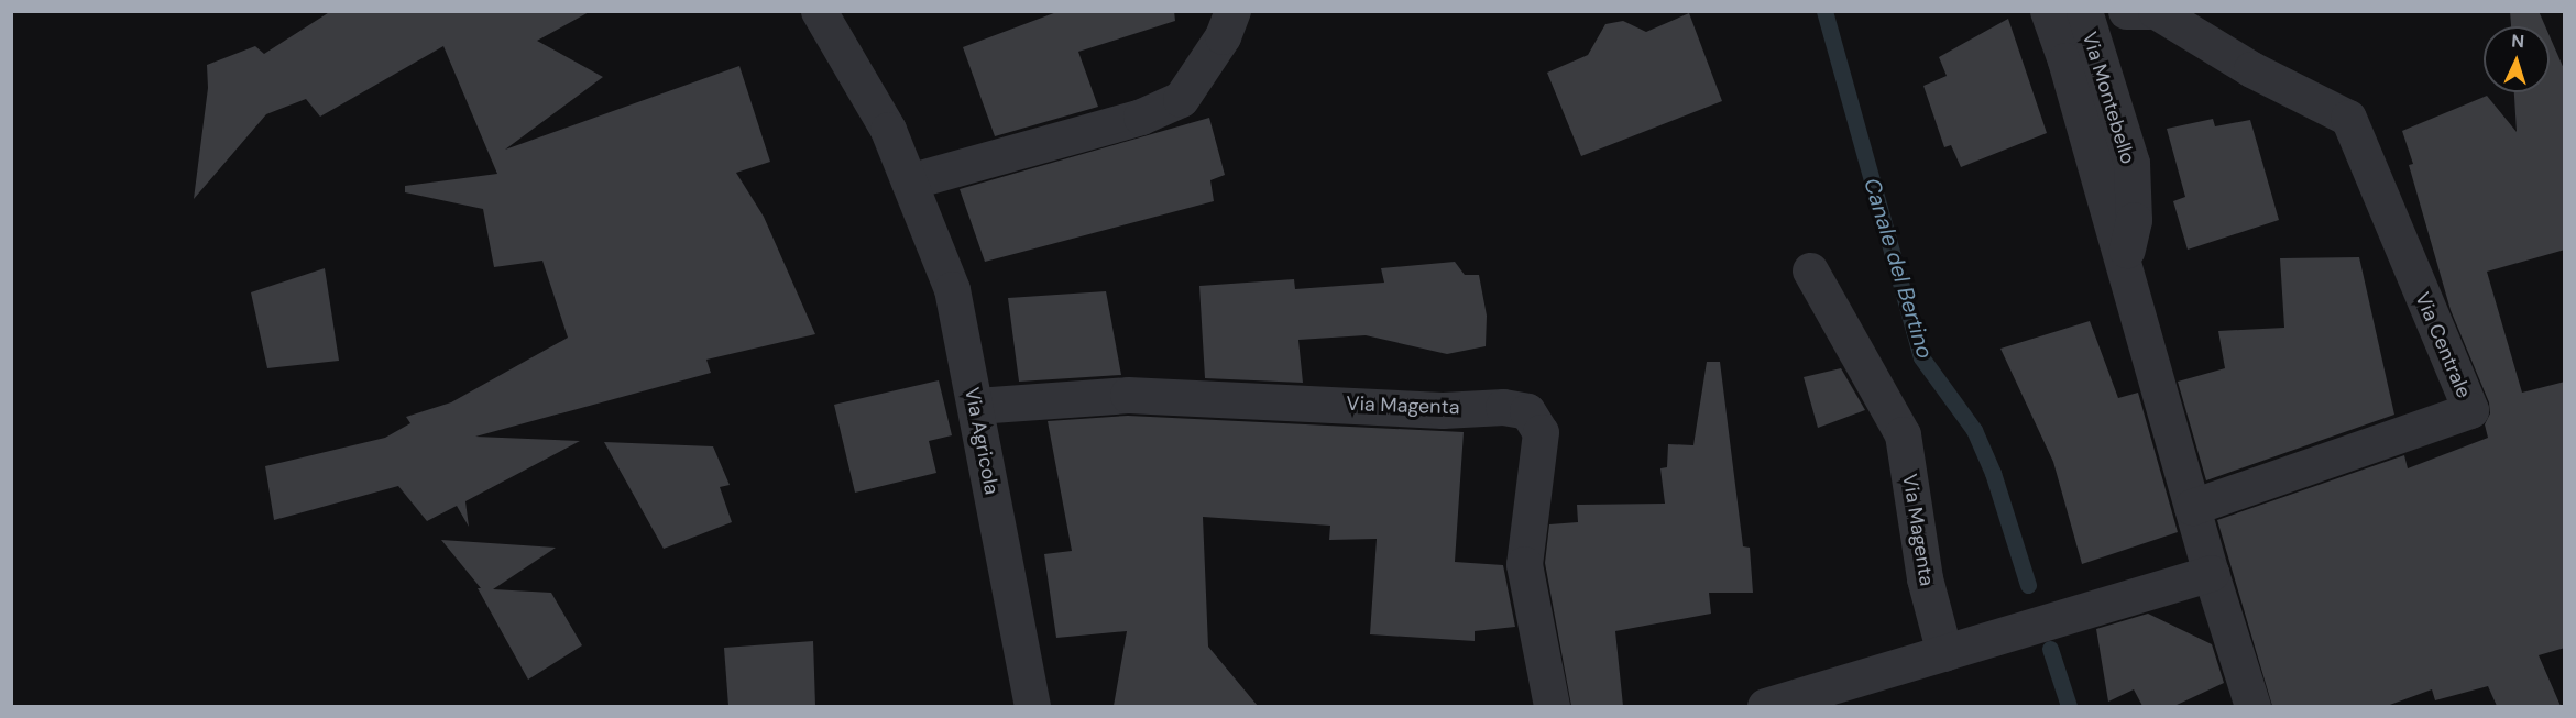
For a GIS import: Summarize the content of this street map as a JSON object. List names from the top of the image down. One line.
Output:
{"streets":{"street":["Via Montebello","Via Centrale","Via Magenta","Via Agricola"]},"crossings":[["Via Magenta","Via Agricola"]],"water":["Canale del Bertino"],"north":"top"}
